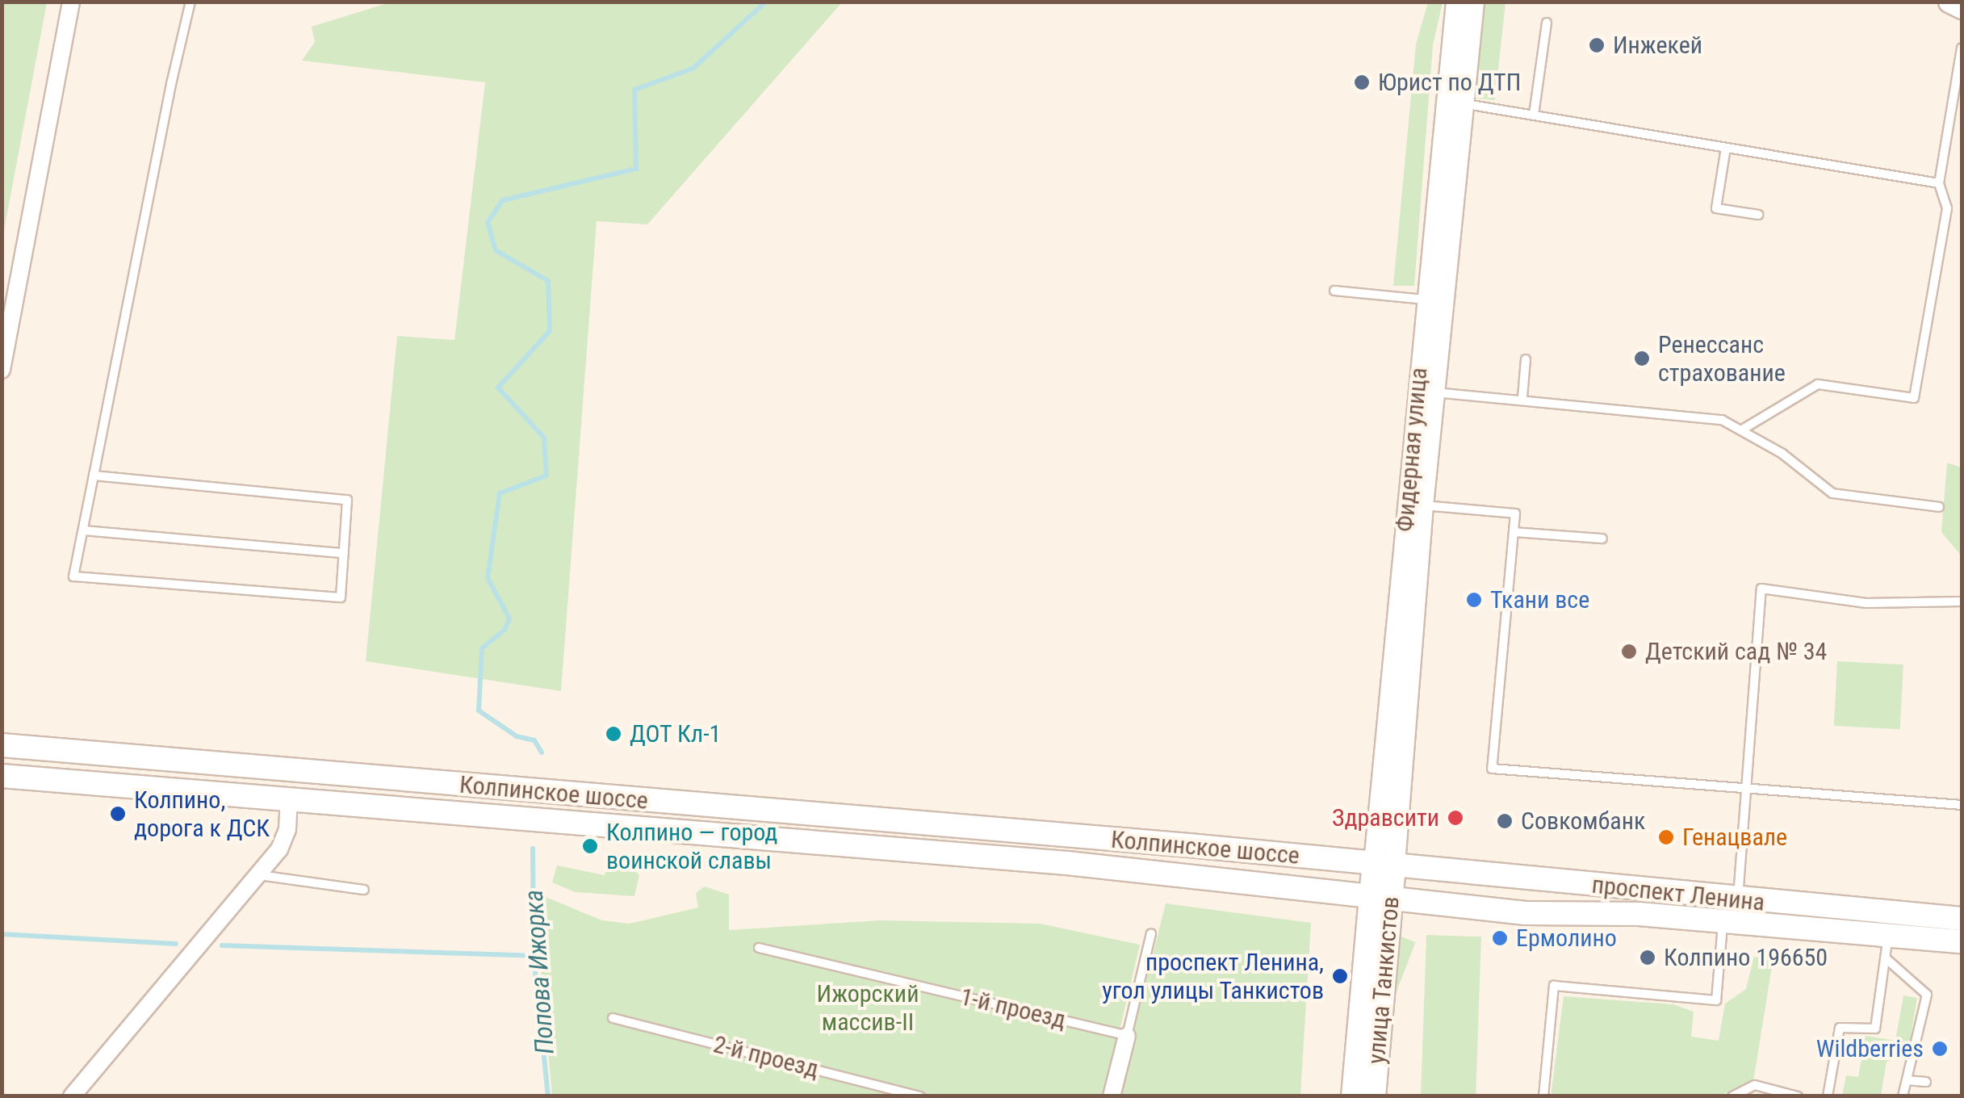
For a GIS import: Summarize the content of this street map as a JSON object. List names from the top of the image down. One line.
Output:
{"streets":{"main road":["Фидерная улица","Колпинское шоссе","проспект Ленина","улица Танкистов"],"lane":["1-й проезд","2-й проезд"]},"crossings":[["Фидерная улица","Колпинское шоссе"],["Фидерная улица","проспект Ленина"],["Фидерная улица","улица Танкистов"],["Колпинское шоссе","проспект Ленина"],["Колпинское шоссе","улица Танкистов"],["проспект Ленина","улица Танкистов"]],"water":["Попова Ижорка"],"parks":["Ижорский массив-II"],"places":["Инжекей","Юрист по ДТП","Ренессанс страхование","Ткани все","Детский сад № 34","ДОТ Кл-1","Колпино, дорога к ДСК","Здравсити","Совкомбанк","Генацвале","Колпино — город воинской славы","Ермолино","Колпино 196650","проспект Ленина, угол улицы Танкистов","Wildberries"]}
